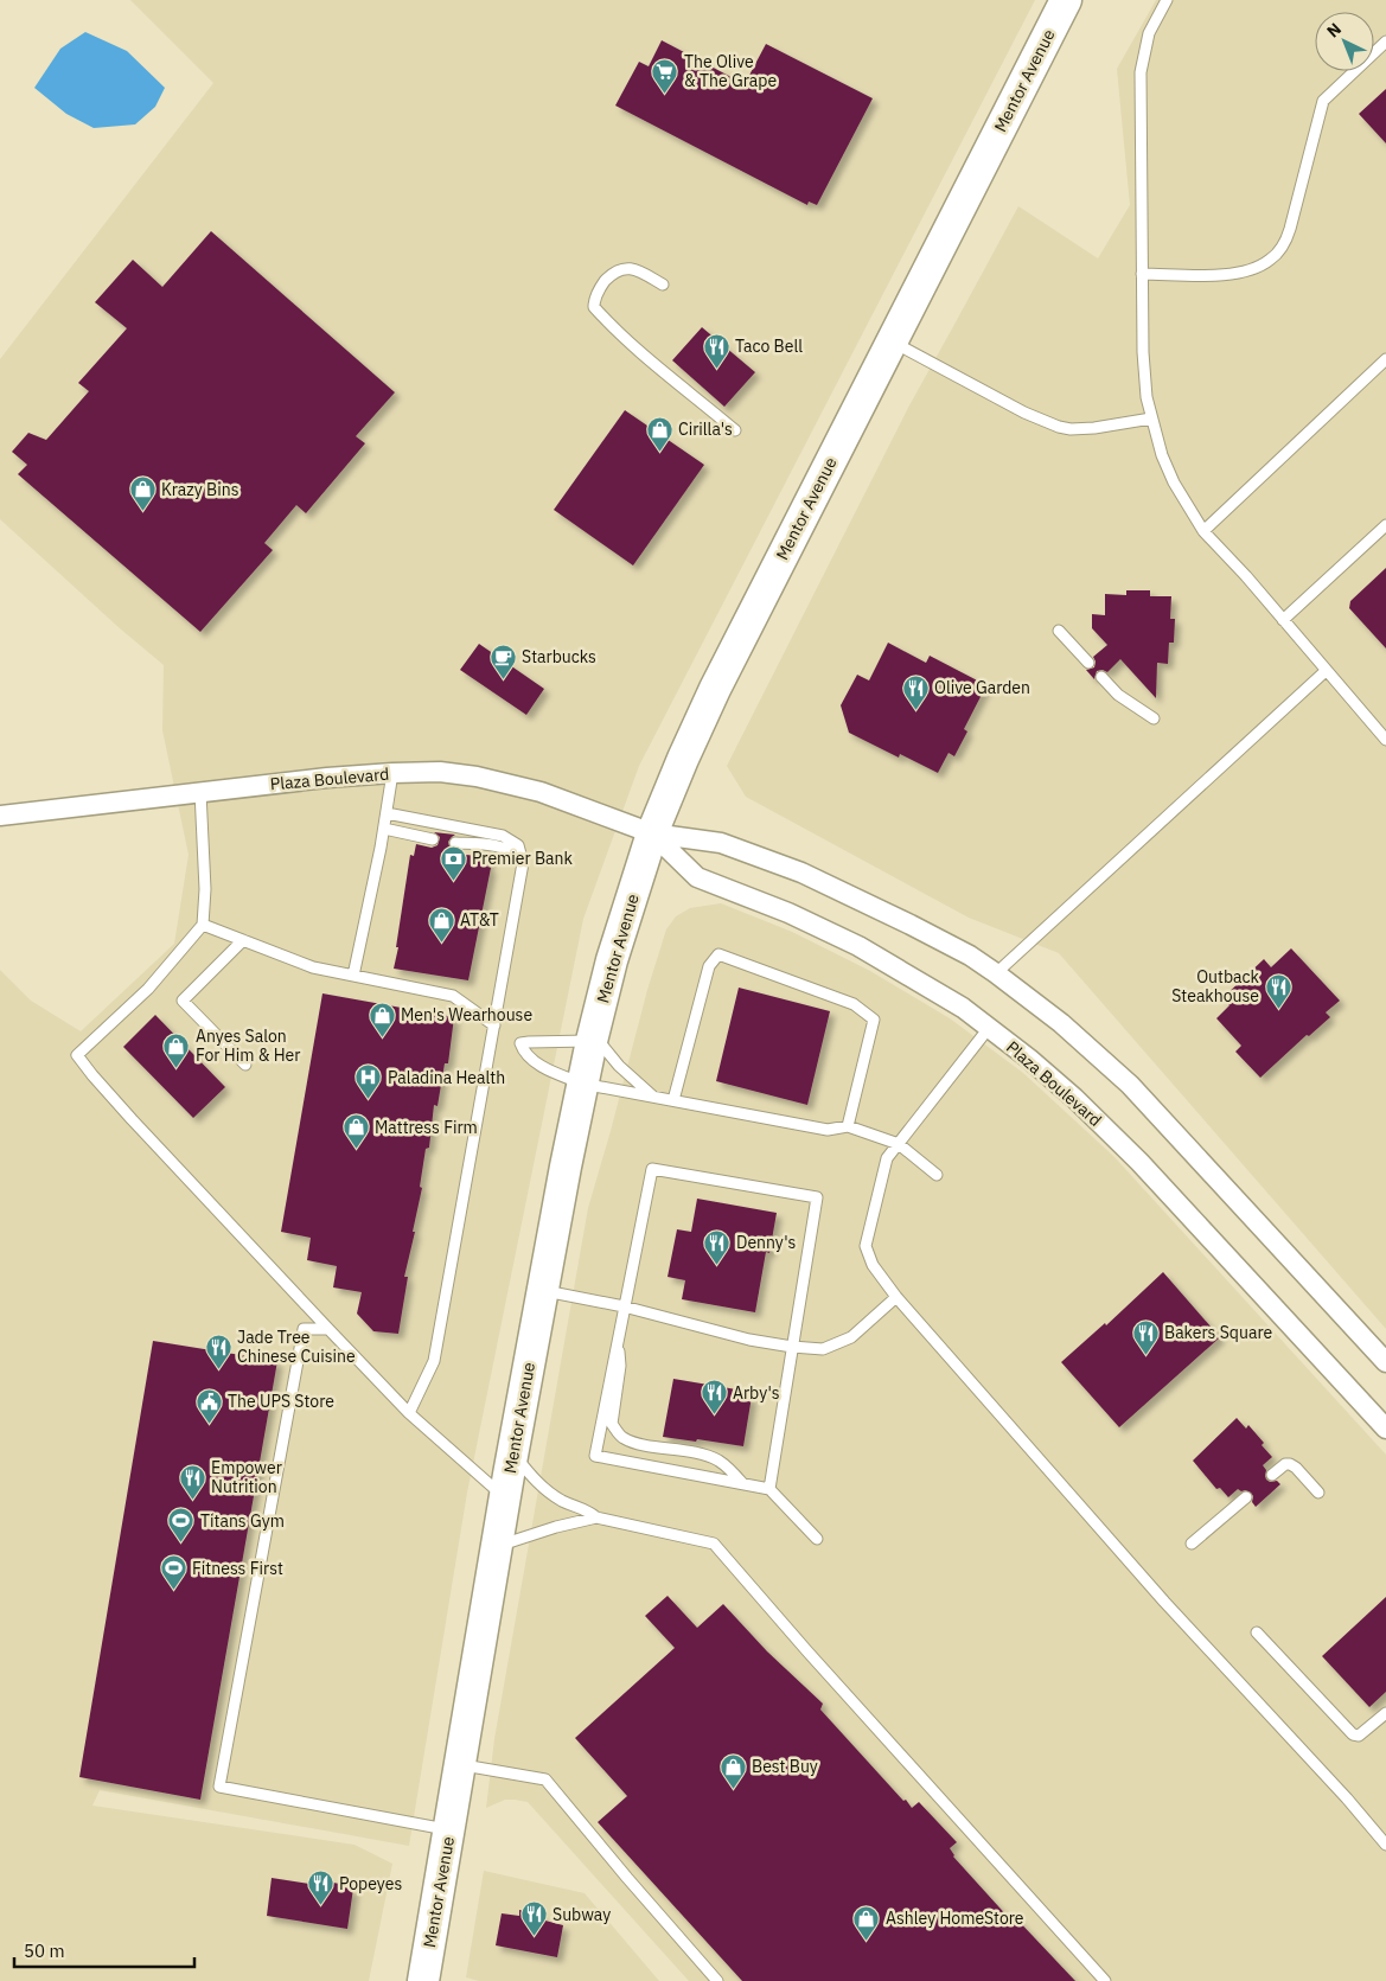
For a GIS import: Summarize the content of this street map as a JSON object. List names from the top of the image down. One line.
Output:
{"streets":{"main road":["Mentor Avenue"],"street":["Plaza Boulevard"]},"crossings":[["Mentor Avenue","Plaza Boulevard"]],"places":{"supermarket":["The Olive & The Grape"],"restaurant":["Taco Bell","Olive Garden","Outback Steakhouse","Denny's","Bakers Square","Jade Tree Chinese Cuisine","Arby's","Empower Nutrition","Popeyes","Subway"],"shop":["Cirilla's","Krazy Bins","AT&T","Men's Wearhouse","Anyes Salon For Him & Her","Mattress Firm","Best Buy","Ashley HomeStore"],"cafe":["Starbucks"],"bank":["Premier Bank"],"hospital":["Paladina Health"],"public building":["The UPS Store"],"sports":["Titans Gym","Fitness First"]},"scale_bar":"50 m","north":"top left"}
